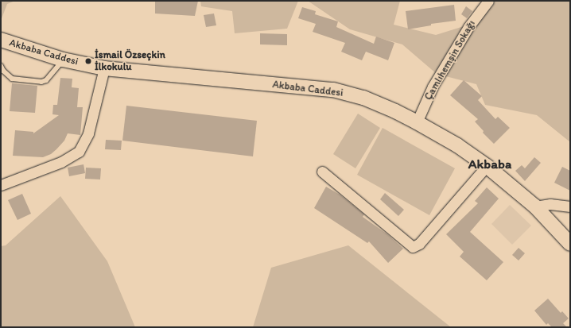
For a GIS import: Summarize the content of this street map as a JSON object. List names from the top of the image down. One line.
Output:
{"streets":{"main road":["Akbaba Caddesi"],"street":["Çamlıhemşin Sokağı"]},"crossings":[["Akbaba Caddesi","Çamlıhemşin Sokağı"]],"districts":["Akbaba"],"places":["İsmail Özseçkin İlkokulu"]}
